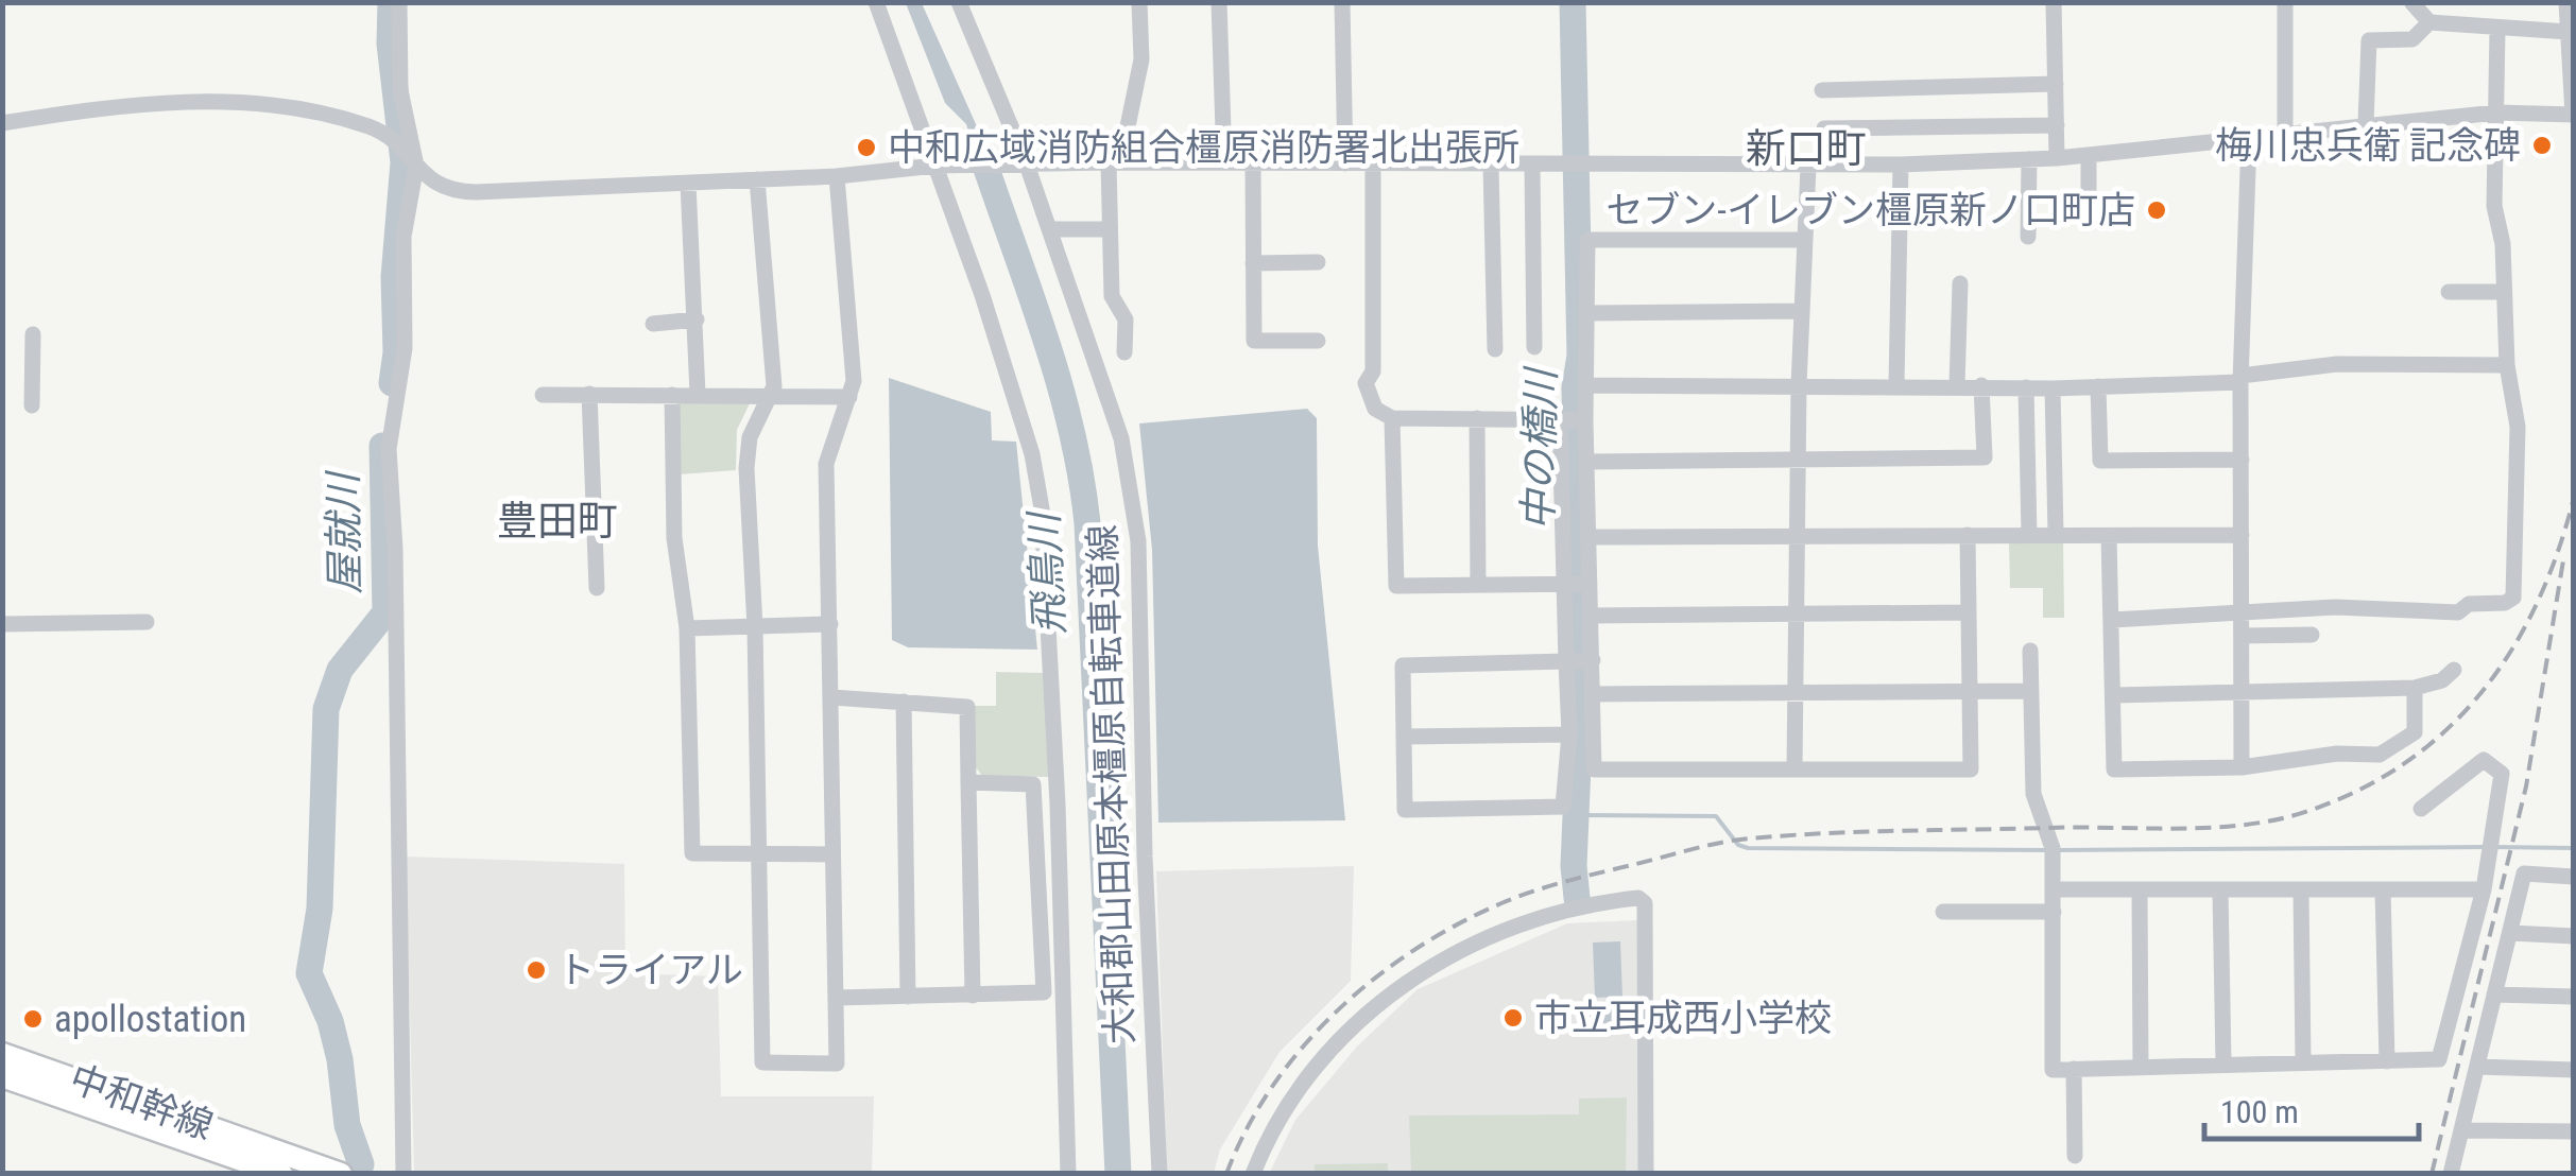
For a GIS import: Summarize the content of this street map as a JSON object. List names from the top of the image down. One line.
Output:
{"streets":{"main road":["中和幹線"],"street":["大和郡山田原本橿原自転車道線"]},"districts":["新口町","豊田町"],"water":["中の橋川","屋就川","飛鳥川"],"places":["梅川忠兵衛 記念碑","中和広域消防組合橿原消防署北出張所","セブン-イレブン橿原新ノ口町店","トライアル","市立耳成西小学校","apollostation"],"scale_bar":"100 m"}
